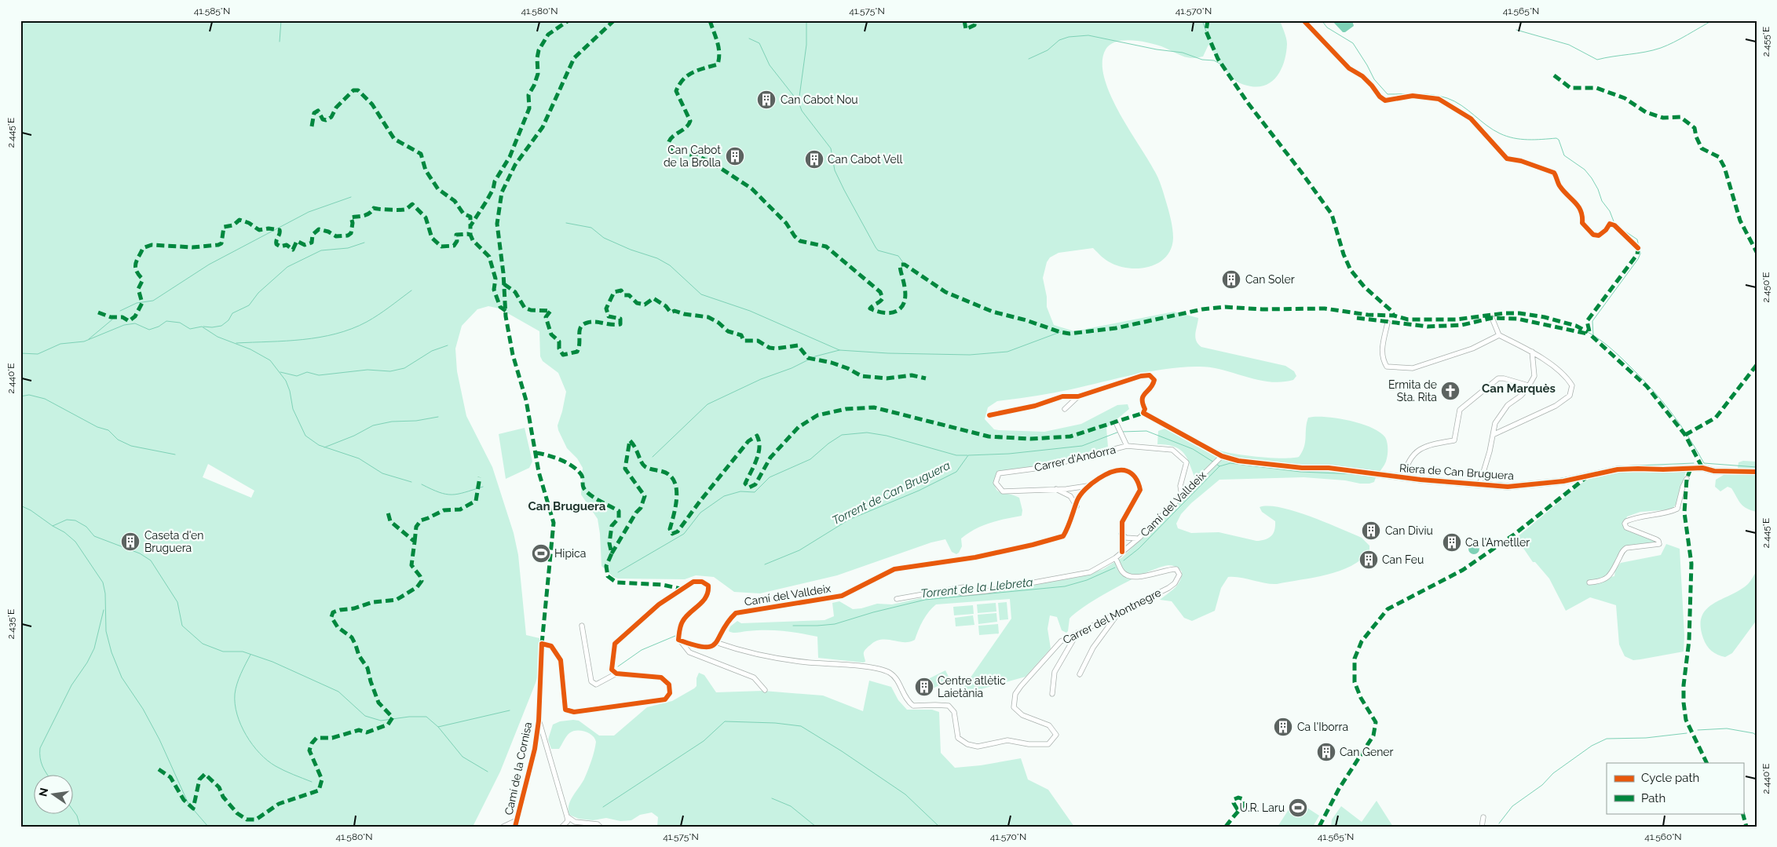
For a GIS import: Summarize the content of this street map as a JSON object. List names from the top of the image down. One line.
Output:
{"streets":{"street":["Carrer d'Andorra","Riera de Can Bruguera","Camí del Valldeix","Carrer del Montnegre","Camí de la Cornisa"]},"crossings":[["Carrer d'Andorra","Camí del Valldeix"],["Riera de Can Bruguera","Camí del Valldeix"],["Camí del Valldeix","Carrer del Montnegre"]],"districts":["Can Marquès","Can Bruguera"],"water":["Torrent de Can Bruguera","Torrent de la Llebreta"],"places":{"building":["Can Cabot Nou","Can Cabot de la Brolla","Can Cabot Vell","Can Soler","Can Diviu","Caseta d'en Bruguera","Ca l'Ametller","Can Feu","Centre atlètic Laietània","Ca l'Iborra","Can Gener"],"church":["Ermita de Sta. Rita"],"sports":["Hipica","U.R. Laru"]},"legend":["Cycle path","Path"],"north":"left","coordinates":["41.585°N","41.580°N","41.575°N","41.570°N","41.565°N","2.455°E","2.445°E","2.450°E","2.440°E","2.435°E","41.560°N"]}
